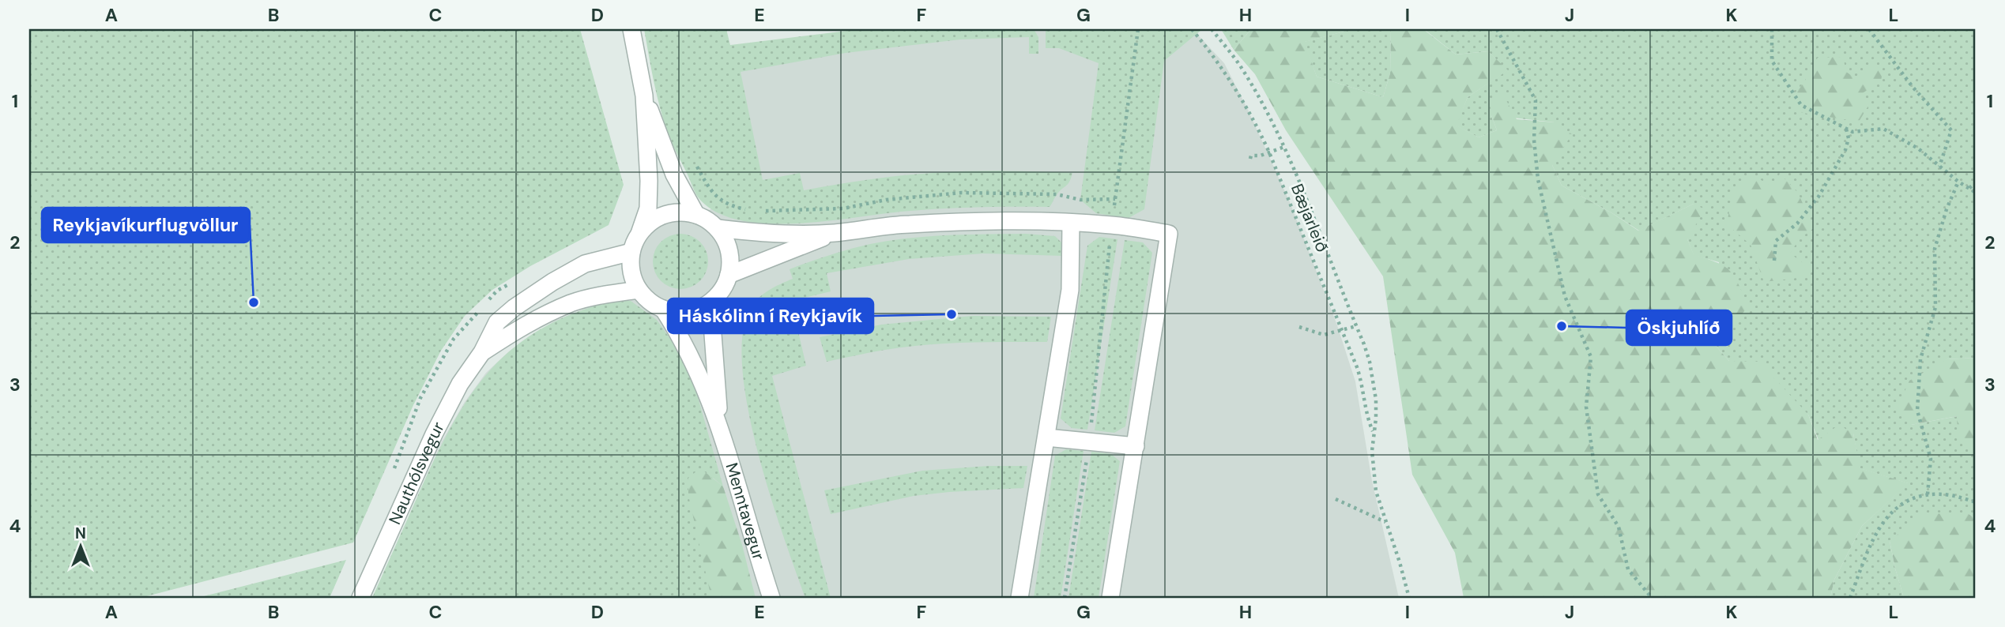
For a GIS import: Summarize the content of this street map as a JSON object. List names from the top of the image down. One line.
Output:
{"streets":{"street":["Nauthólsvegur","Menntavegur"],"path":["Bæjarleið"]},"crossings":[["Nauthólsvegur","Menntavegur"]],"places":["Reykjavíkurflugvöllur","Háskólinn í Reykjavík","Öskjuhlíð"],"north":"top","grid":{"columns":["A","B","C","D","E","F","G","H","I","J","K","L"],"rows":["1","2","3","4"]}}
